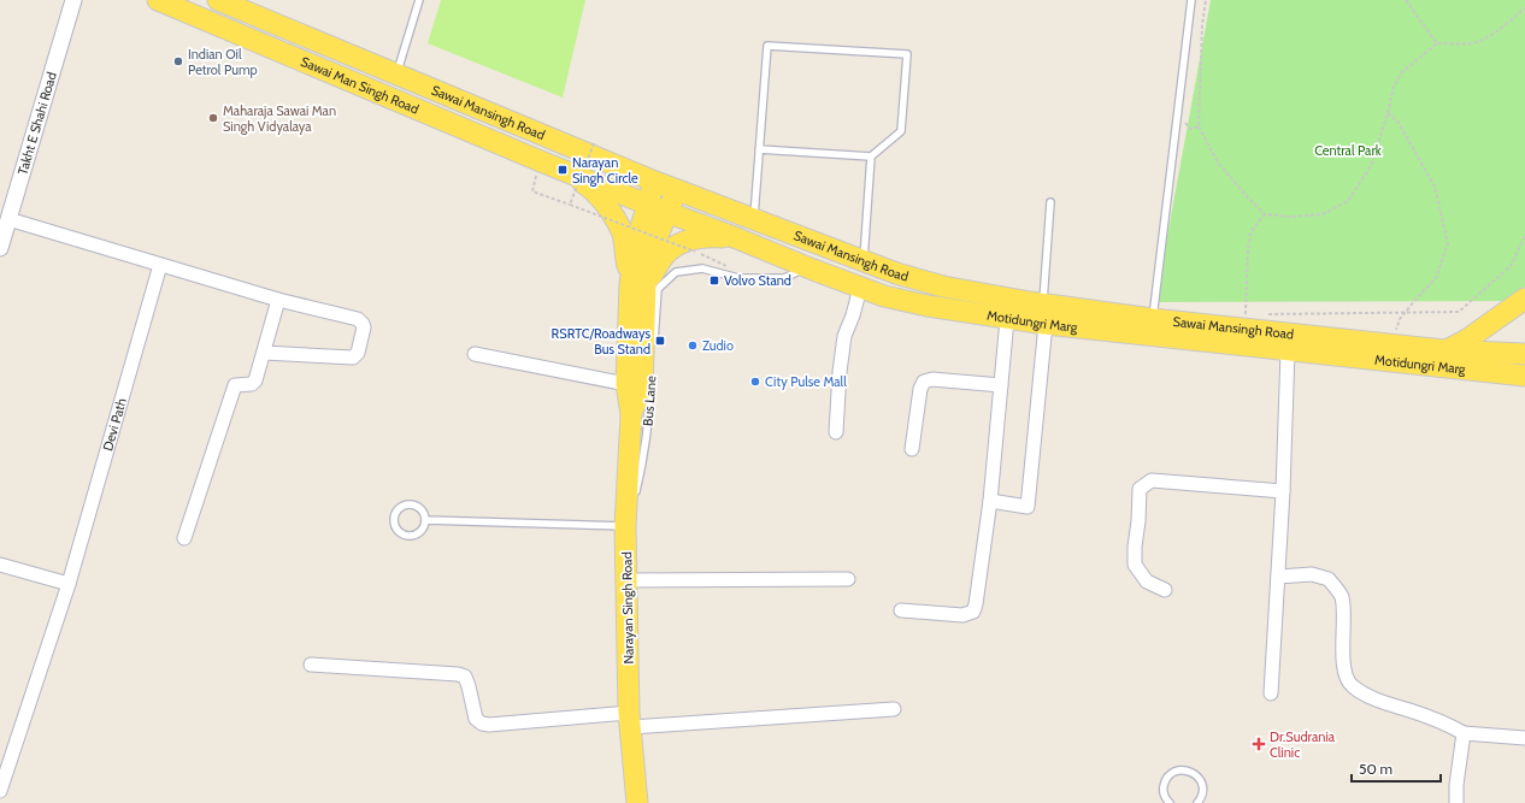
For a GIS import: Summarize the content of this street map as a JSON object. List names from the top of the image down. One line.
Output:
{"streets":{"main road":["Sawai Man Singh Road","Sawai Mansingh Road","Motidungri Marg","Narayan Singh Road"],"street":["Takht E Shahi Road","Devi Path"],"lane":["Bus Lane"]},"crossings":[["Sawai Man Singh Road","Motidungri Marg"],["Bus Lane","Narayan Singh Road"]],"parks":["Central Park"],"places":{"other":["Indian Oil Petrol Pump","Maharaja Sawai Man Singh Vidyalaya","Zudio","City Pulse Mall"],"transit":["Narayan Singh Circle","Volvo Stand","RSRTC/Roadways Bus Stand"],"health":["Dr.Sudrania Clinic"]},"scale_bar":"50 m"}
